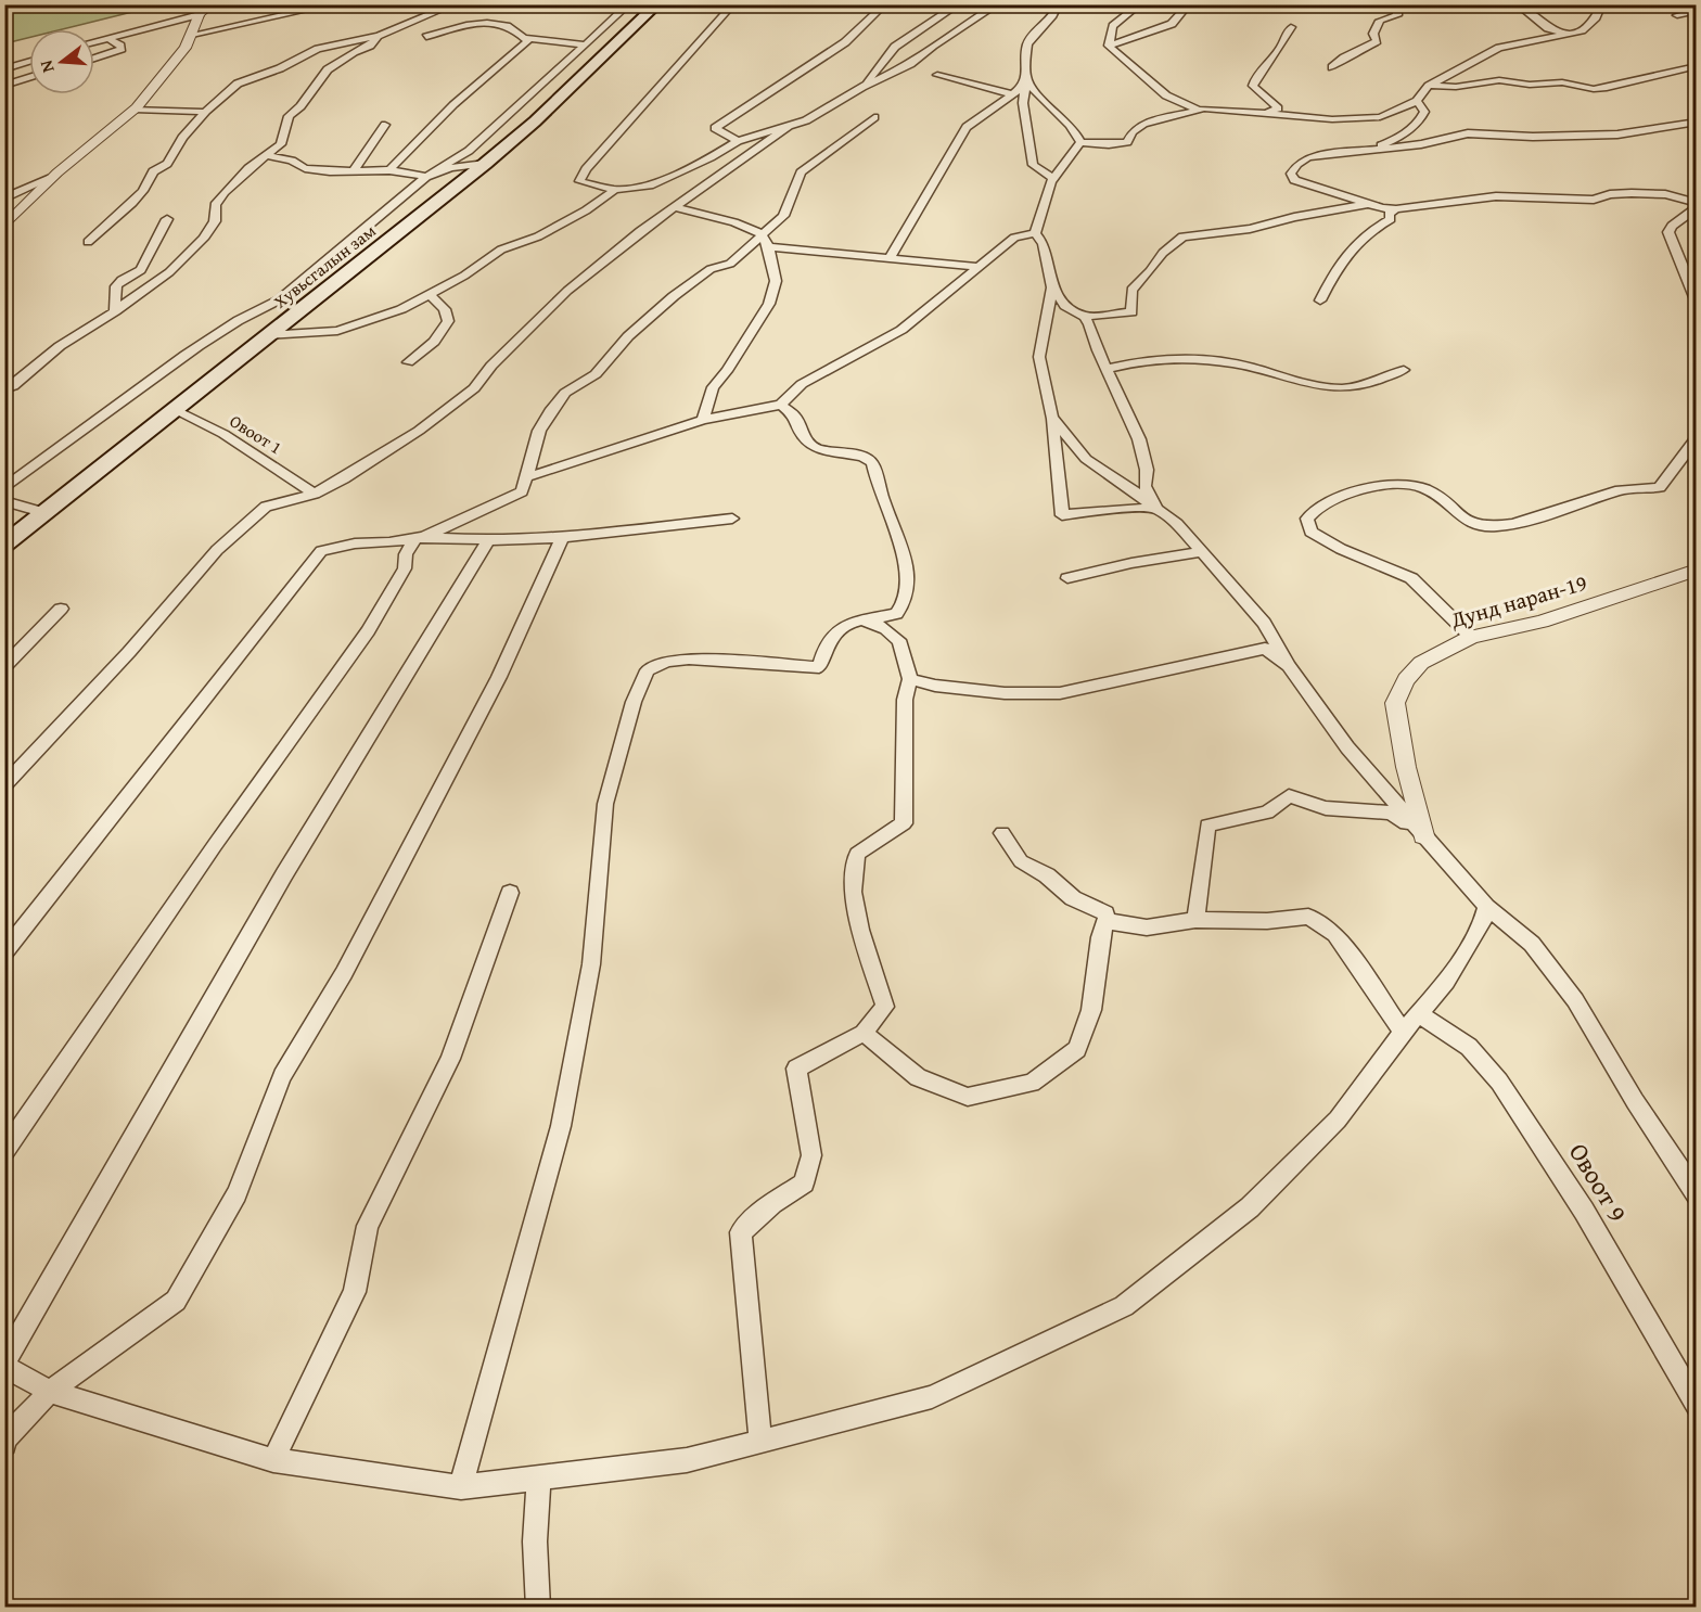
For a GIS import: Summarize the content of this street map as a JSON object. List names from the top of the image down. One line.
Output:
{"streets":{"main road":["Хувьсгалын зам"],"street":["Овоот 1","Дунд наран-19","Овоот 9"]},"crossings":[["Хувьсгалын зам","Овоот 1"]],"north":"left"}
